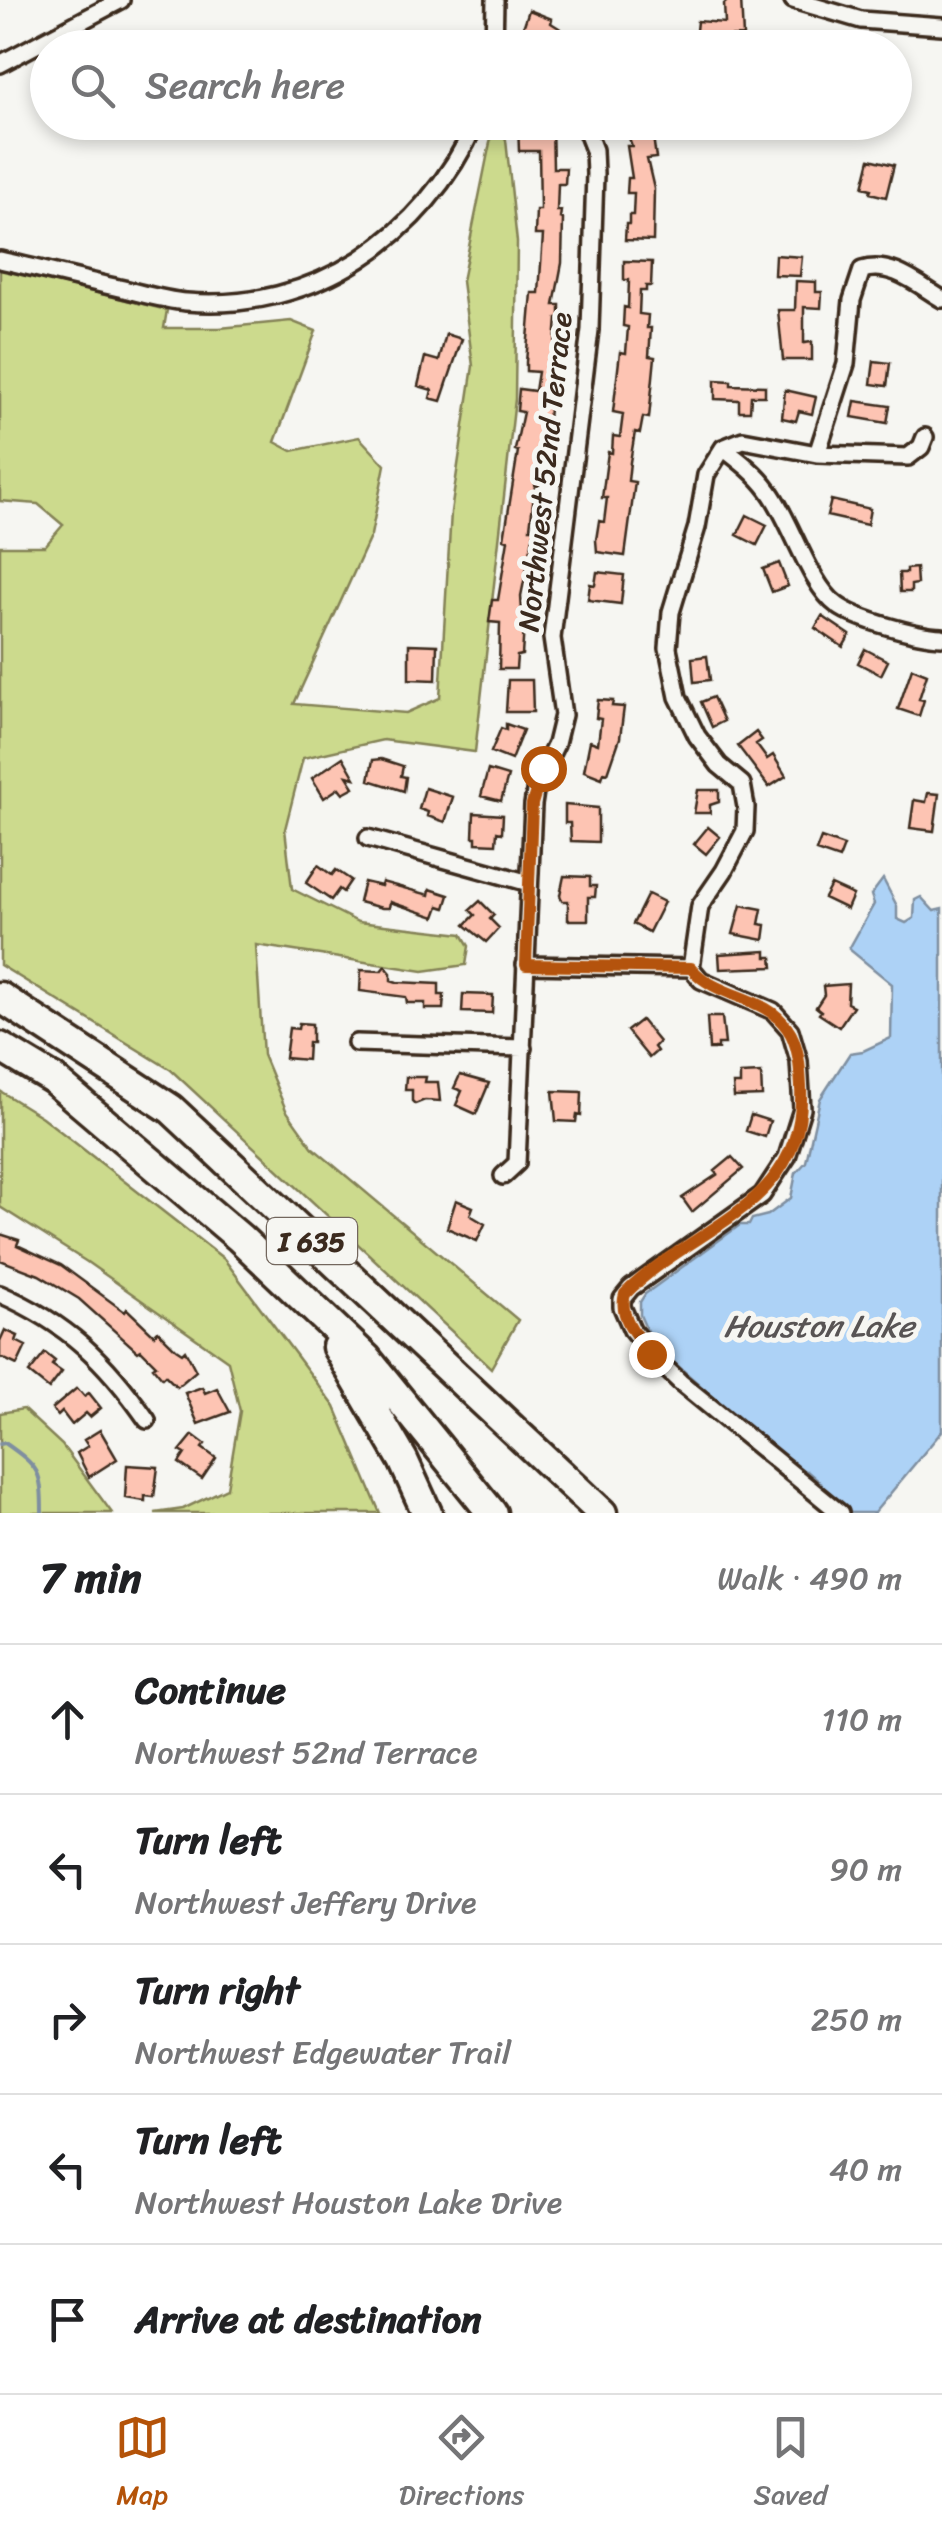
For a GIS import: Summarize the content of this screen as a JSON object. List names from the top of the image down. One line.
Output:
{"streets":{"highway":["I 635"],"street":["Northwest 52nd Terrace"]},"water":["Houston Lake"],"page":{"search":"Search here","heading":["7 min","Walk · 490 m"],"list":[["Continue","Northwest 52nd Terrace","110 m"],["Turn left","Northwest Jeffery Drive","90 m"],["Turn right","Northwest Edgewater Trail","250 m"],["Turn left","Northwest Houston Lake Drive","40 m"],"Arrive at destination"],"nav":["Map","Directions","Saved"]}}
